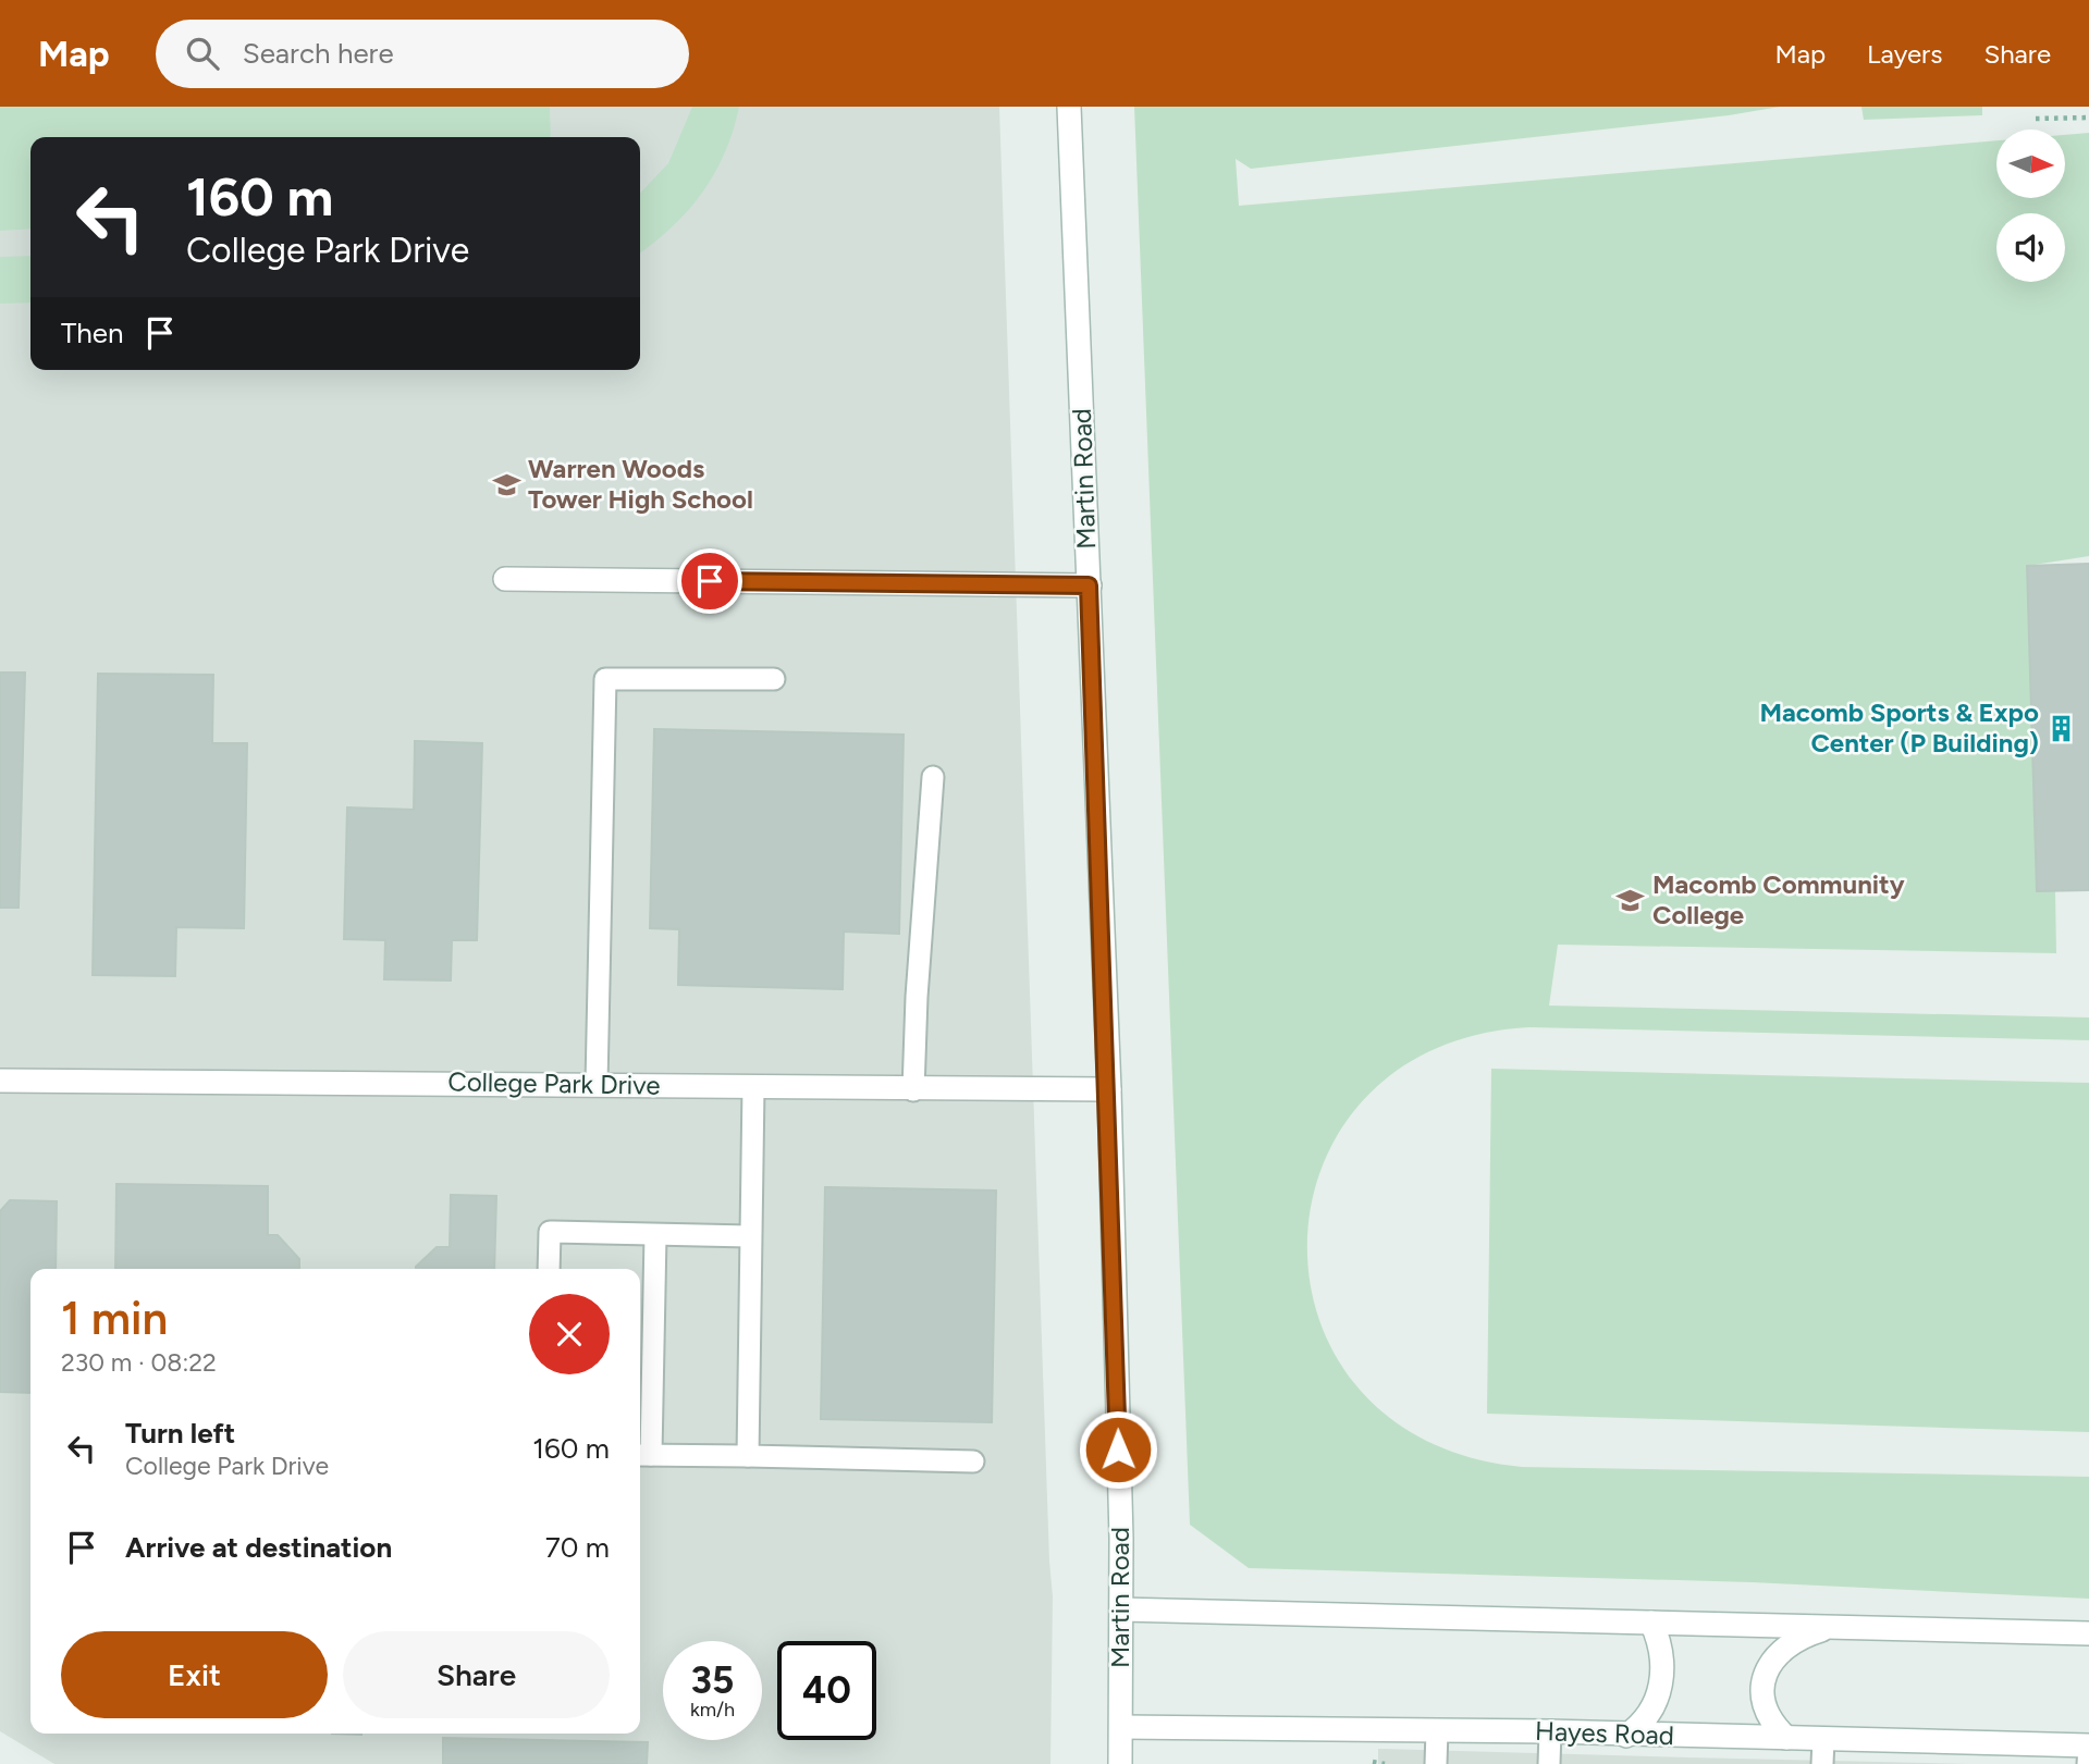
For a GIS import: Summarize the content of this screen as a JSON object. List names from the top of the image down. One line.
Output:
{"streets":{"street":["Martin Road","College Park Drive","Hayes Road"]},"crossings":[["Martin Road","College Park Drive"],["Martin Road","Hayes Road"]],"places":{"school or university":["Warren Woods Tower High School","Macomb Community College"],"building":["Macomb Sports & Expo Center (P Building)"]},"north":"right","page":{"header":"Map","search":"Search here","nav":["Map","Layers","Share"],"turn":["160 m","College Park Drive"],"then":"Then","heading":["1 min","230 m · 08:22"],"list":[{"name":"Turn left","note":"College Park Drive","value":"160 m"},{"name":"Arrive at destination","value":"70 m"}],"buttons":["Exit","Share"],"speed":"35 km/h","limit":"40"}}
